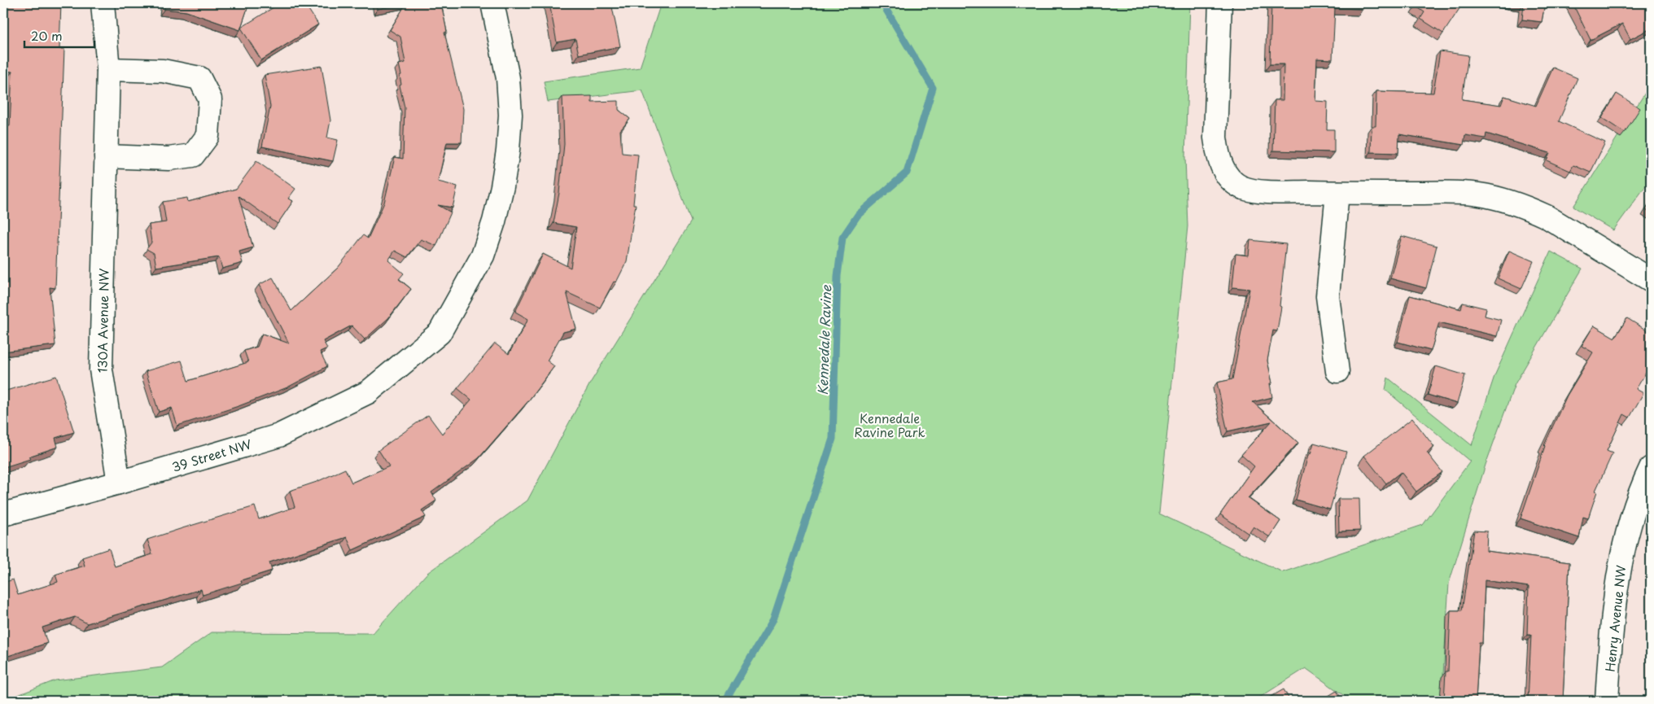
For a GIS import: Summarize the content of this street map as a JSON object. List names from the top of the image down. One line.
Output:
{"streets":{"street":["130A Avenue NW","39 Street NW","Henry Avenue NW"]},"crossings":[["130A Avenue NW","39 Street NW"]],"water":["Kennedale Ravine"],"parks":["Kennedale Ravine Park"],"scale_bar":"20 m"}
